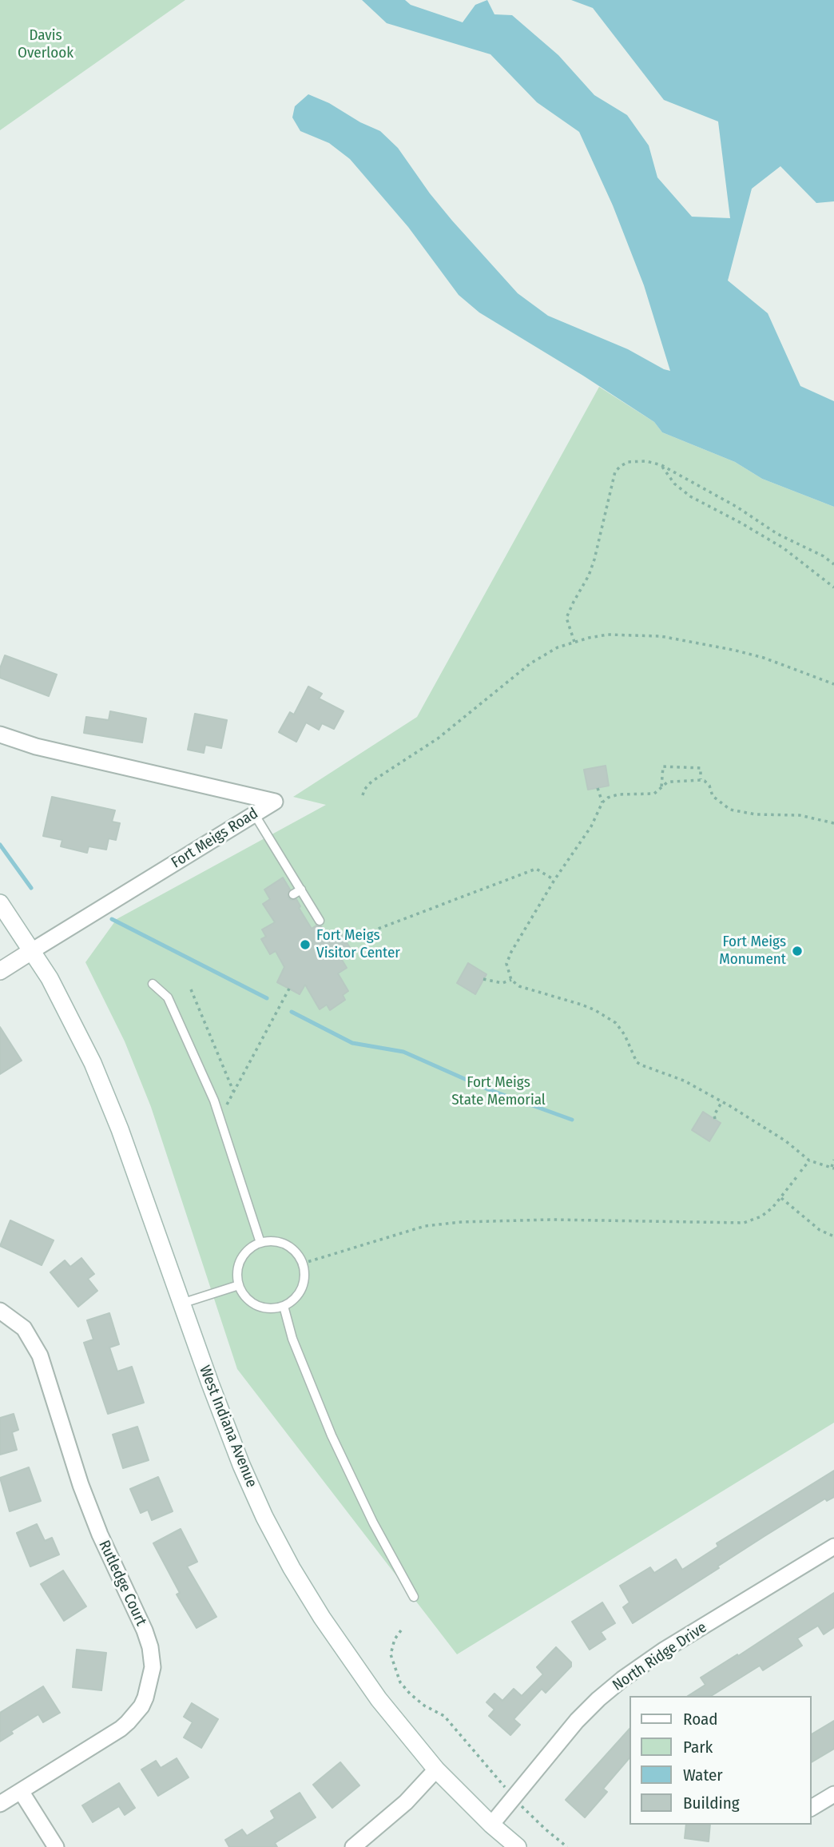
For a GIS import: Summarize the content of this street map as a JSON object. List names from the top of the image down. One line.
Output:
{"streets":{"main road":["Fort Meigs Road","West Indiana Avenue"],"street":["Rutledge Court","North Ridge Drive"]},"crossings":[["Fort Meigs Road","West Indiana Avenue"],["West Indiana Avenue","North Ridge Drive"]],"parks":["Davis Overlook","Fort Meigs State Memorial"],"places":["Fort Meigs Visitor Center","Fort Meigs Monument"],"legend":["Road","Park","Water","Building"]}
